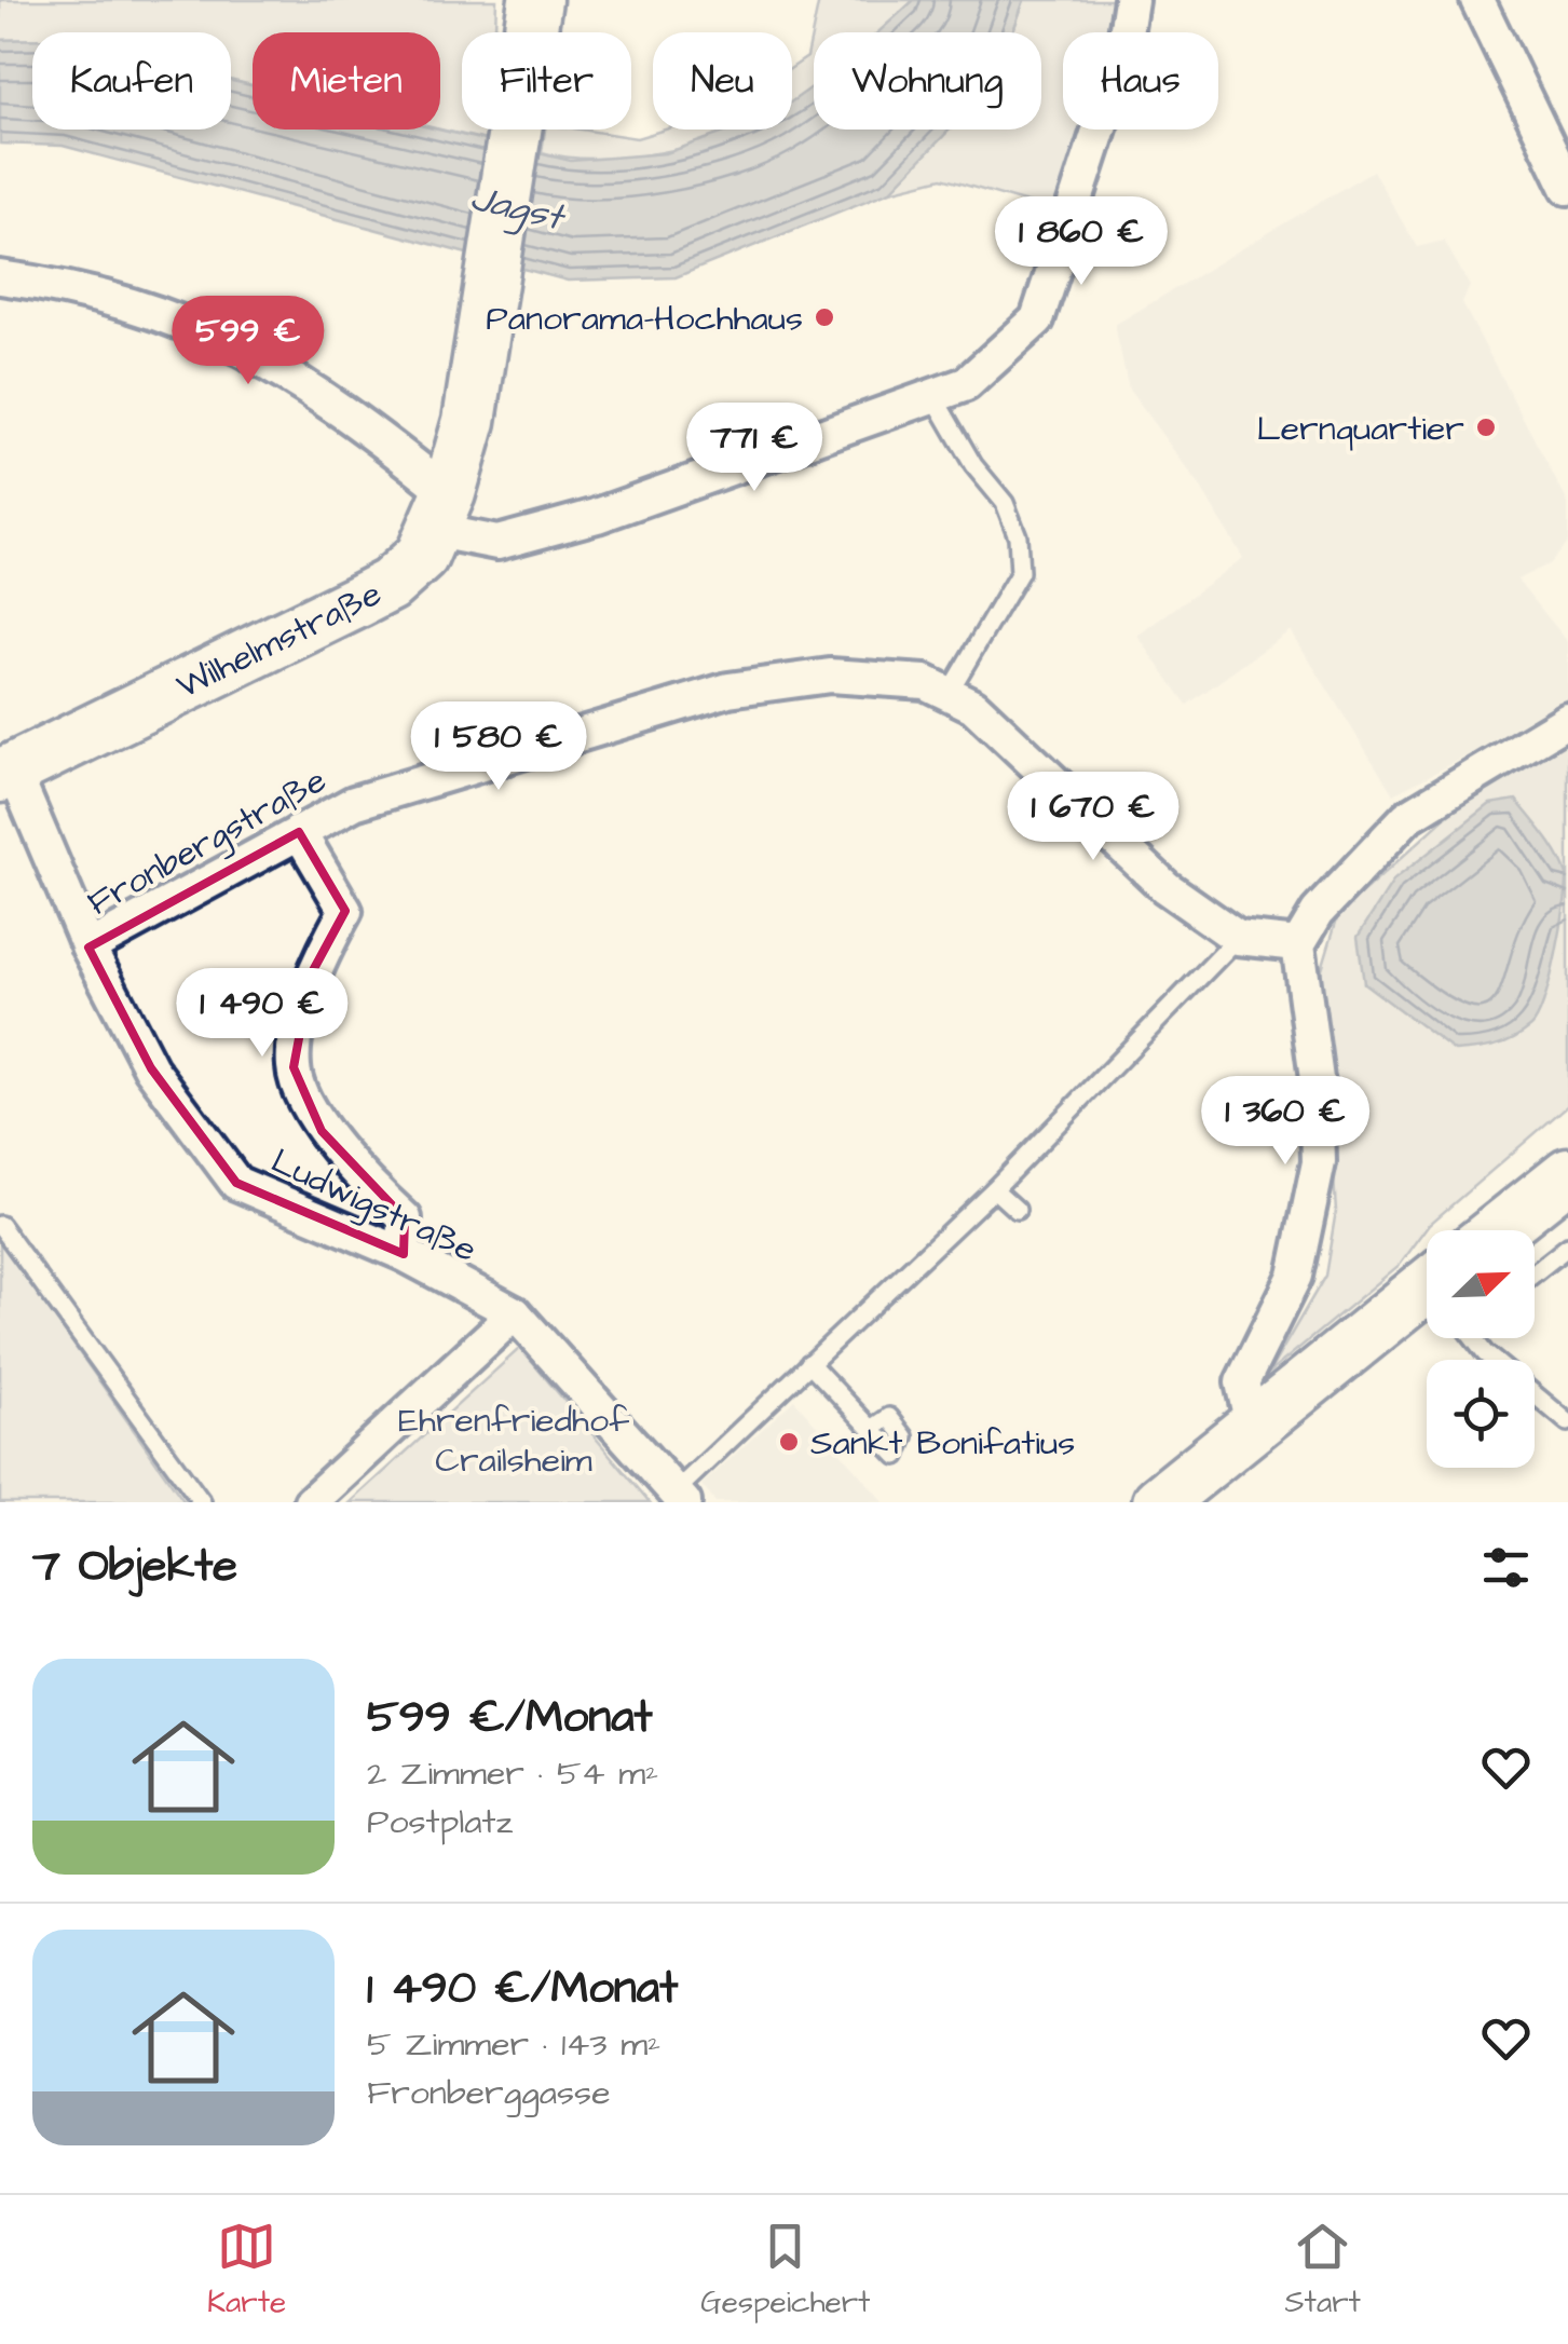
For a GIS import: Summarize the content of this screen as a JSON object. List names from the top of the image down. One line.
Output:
{"streets":{"main road":["Wilhelmstraße"],"street":["Fronbergstraße","Ludwigstraße"]},"crossings":[["Wilhelmstraße","Ludwigstraße"],["Fronbergstraße","Ludwigstraße"]],"water":["Jagst"],"parks":["Ehrenfriedhof Crailsheim"],"places":["Panorama-Hochhaus","Lernquartier","Sankt Bonifatius"],"north":"top right","page":{"chip":["Kaufen","Mieten","Filter","Neu","Wohnung","Haus"],"price":["1 860 €","599 €","771 €","1 580 €","1 670 €","1 490 €","1 360 €"],"heading":"7 Objekte","list":[{"name":"599 €/Monat","note":"2 Zimmer · 54 m² · Postplatz"},{"name":"1 490 €/Monat","note":"5 Zimmer · 143 m² · Fronberggasse"}],"tabs":["Karte","Gespeichert","Start"]}}
